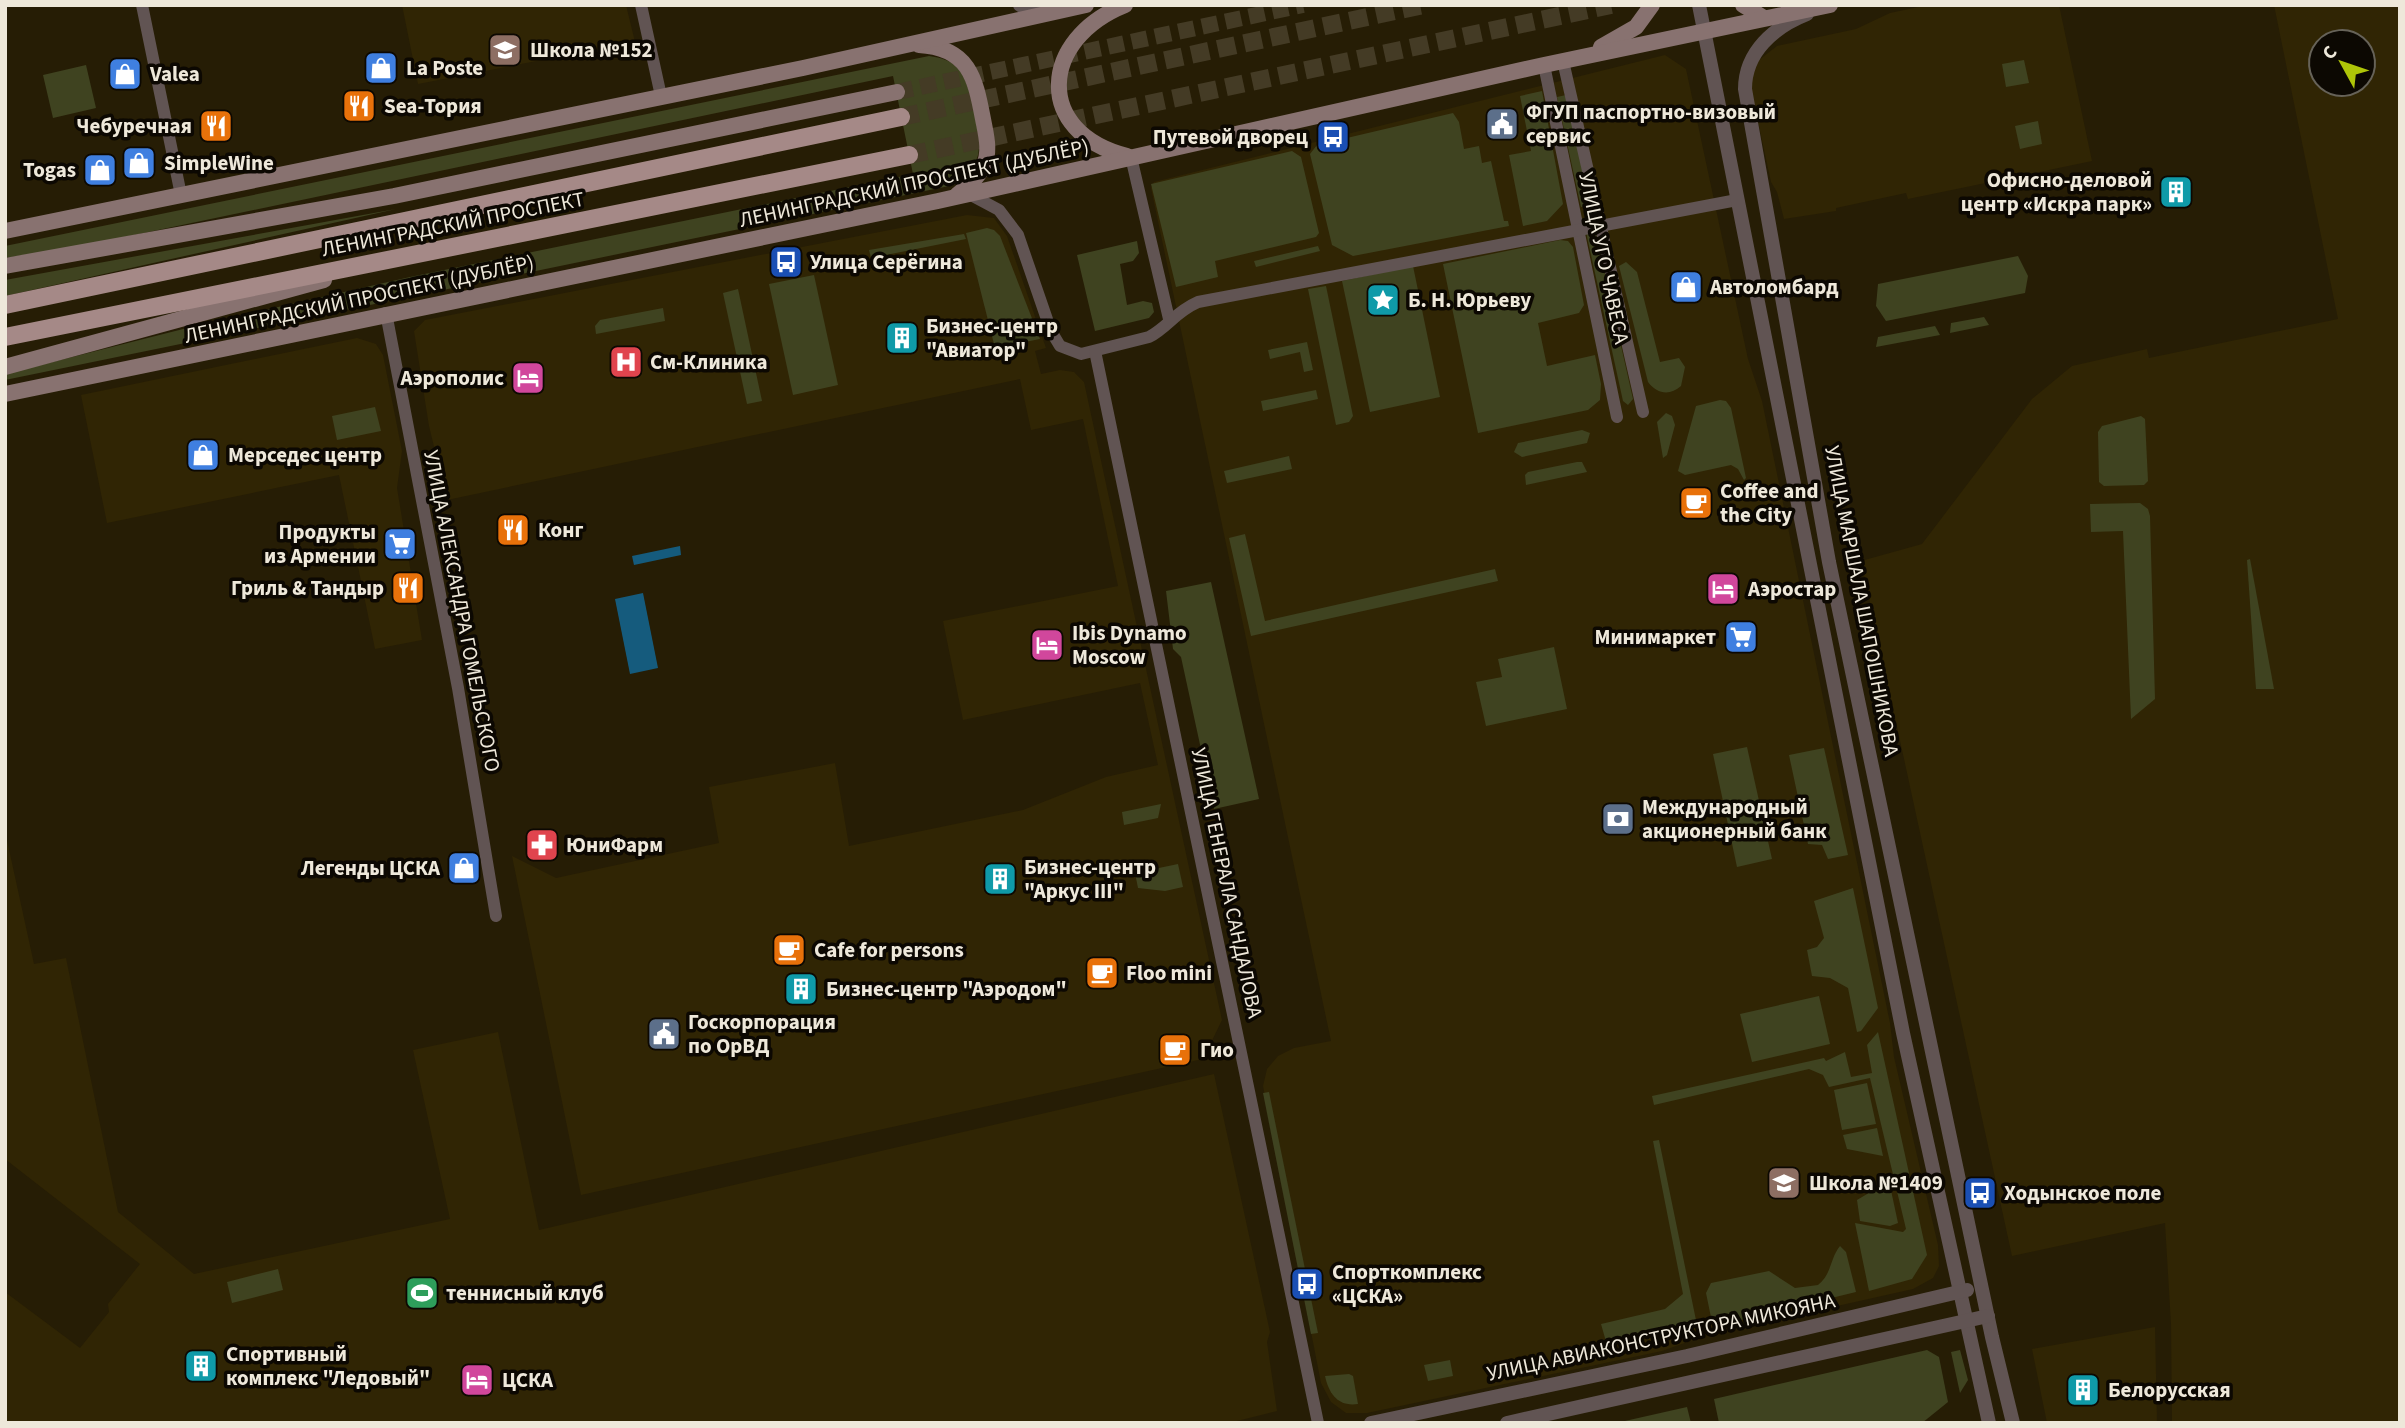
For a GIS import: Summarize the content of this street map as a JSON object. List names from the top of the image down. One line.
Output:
{"streets":{"main road":["ЛЕНИНГРАДСКИЙ ПРОСПЕКТ (ДУБЛЁР)","ЛЕНИНГРАДСКИЙ ПРОСПЕКТ"],"street":["УЛИЦА УГО ЧАВЕСА","УЛИЦА МАРШАЛА ШАПОШНИКОВА","УЛИЦА АЛЕКСАНДРА ГОМЕЛЬСКОГО","УЛИЦА ГЕНЕРАЛА САНДАЛОВА","УЛИЦА АВИАКОНСТРУКТОРА МИКОЯНА"]},"crossings":[["ЛЕНИНГРАДСКИЙ ПРОСПЕКТ (ДУБЛЁР)","УЛИЦА УГО ЧАВЕСА"],["ЛЕНИНГРАДСКИЙ ПРОСПЕКТ (ДУБЛЁР)","УЛИЦА МАРШАЛА ШАПОШНИКОВА"],["ЛЕНИНГРАДСКИЙ ПРОСПЕКТ (ДУБЛЁР)","УЛИЦА АЛЕКСАНДРА ГОМЕЛЬСКОГО"],["УЛИЦА МАРШАЛА ШАПОШНИКОВА","УЛИЦА АВИАКОНСТРУКТОРА МИКОЯНА"]],"places":{"school or university":["Школа №152","Школа №1409"],"shop":["La Poste","Valea","SimpleWine","Togas","Автоломбард","Мерседес центр","Легенды ЦСКА"],"restaurant":["Sea-Тория","Чебуречная","Конг","Гриль & Тандыр"],"public building":["ФГУП паспортно-визовый сервис","Госкорпорация по ОрВД"],"bus stop":["Путевой дворец","Улица Серёгина","Ходынское поле","Спорткомплекс «ЦСКА»"],"building":["Офисно-деловой центр «Искра парк»","Бизнес-центр \"Авиатор\"","Бизнес-центр \"Аркус III\"","Бизнес-центр \"Аэродом\"","Спортивный комплекс \"Ледовый\"","Белорусская"],"place":["Б. Н. Юрьеву"],"hospital":["См-Клиника"],"hotel":["Аэрополис","Аэростар","Ibis Dynamo Moscow","ЦСКА"],"cafe":["Coffee and the City","Cafe for persons","Floo mini","Гио"],"supermarket":["Продукты из Армении","Минимаркет"],"bank":["Международный акционерный банк"],"pharmacy":["ЮниФарм"],"sports":["теннисный клуб"]},"north":"top left"}
